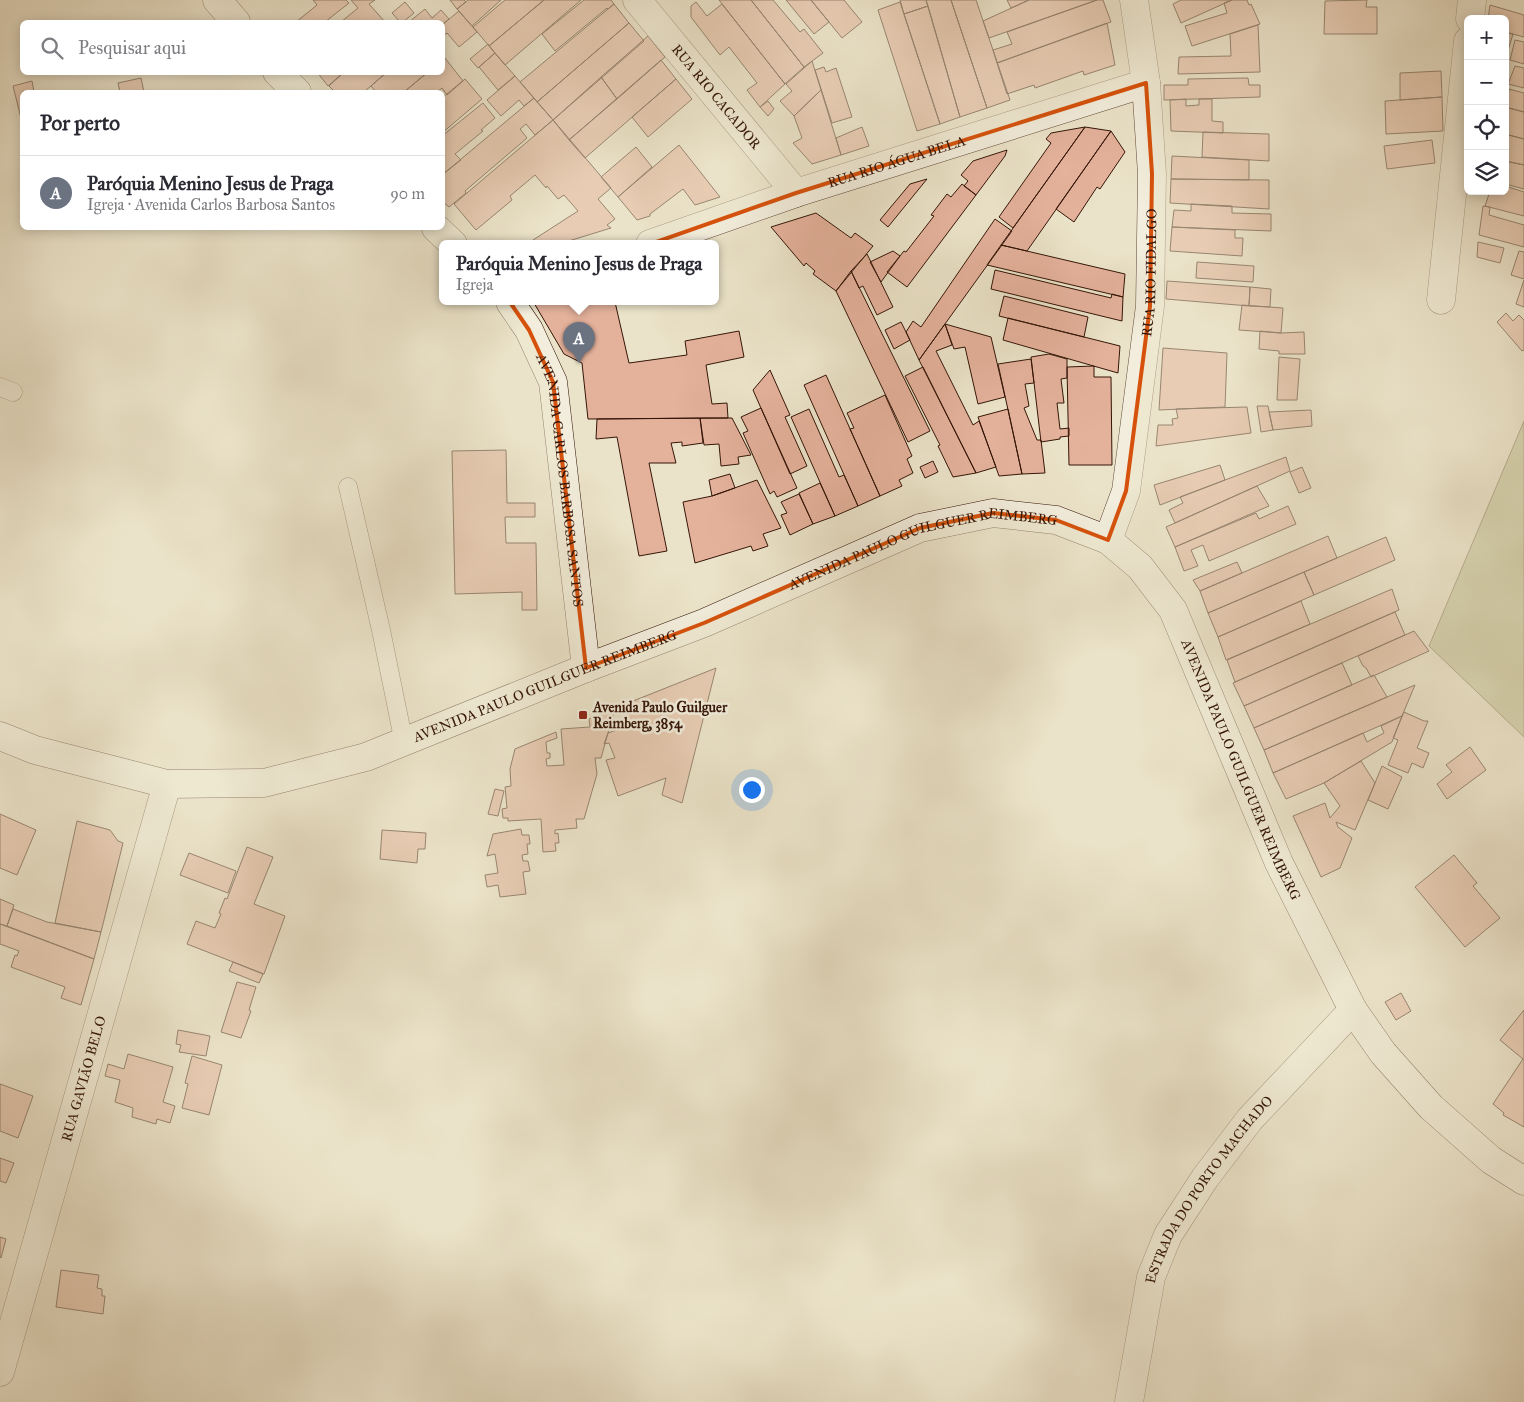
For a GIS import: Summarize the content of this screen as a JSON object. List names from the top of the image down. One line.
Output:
{"streets":{"street":["RUA RIO CACADOR","RUA RIO ÁGUA BELA","RUA RIO FIDALGO","AVENIDA CARLOS BARBOSA SANTOS","AVENIDA PAULO GUILGUER REIMBERG","RUA GAVIÃO BELO","ESTRADA DO PORTO MACHADO"]},"crossings":[["RUA RIO CACADOR","RUA RIO ÁGUA BELA"],["RUA RIO ÁGUA BELA","RUA RIO FIDALGO"],["RUA RIO FIDALGO","AVENIDA PAULO GUILGUER REIMBERG"],["AVENIDA CARLOS BARBOSA SANTOS","AVENIDA PAULO GUILGUER REIMBERG"],["AVENIDA PAULO GUILGUER REIMBERG","RUA GAVIÃO BELO"],["AVENIDA PAULO GUILGUER REIMBERG","ESTRADA DO PORTO MACHADO"]],"places":{"transit":["Avenida Paulo Guilguer Reimberg, 3854"]},"page":{"map_buttons":["+","−"],"search":"Pesquisar aqui","heading":"Por perto","list":[{"mark":"A","name":"Paróquia Menino Jesus de Praga","note":"Igreja · Avenida Carlos Barbosa Santos","value":"90 m"}],"popup":["Paróquia Menino Jesus de Praga","Igreja"],"pins":"A"}}
